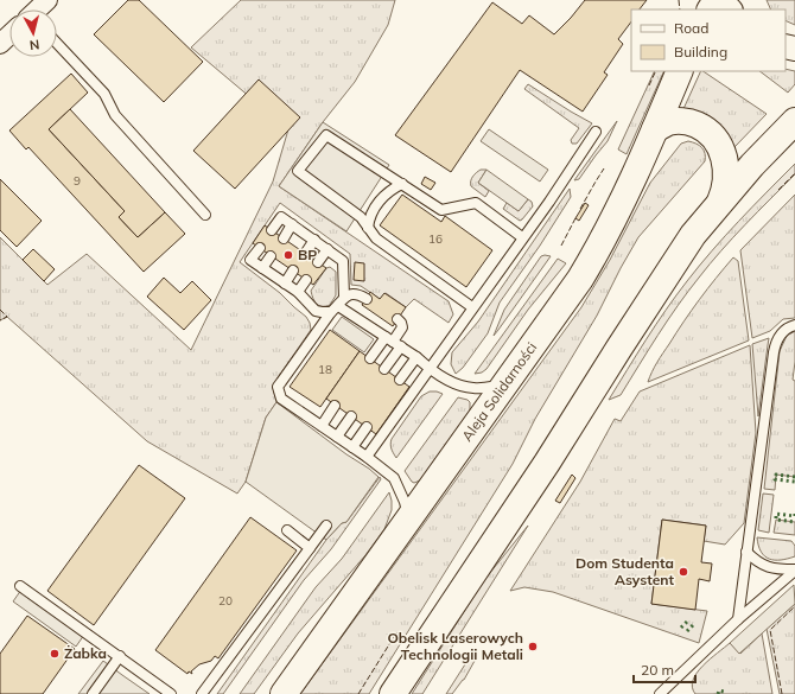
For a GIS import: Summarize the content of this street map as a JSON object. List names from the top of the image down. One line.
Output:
{"streets":{"main road":["Aleja Solidarności"]},"places":["BP","Dom Studenta Asystent","Obelisk Laserowych Technologii Metali","Żabka"],"house_numbers":["9","16","18","20"],"legend":["Road","Building"],"scale_bar":"20 m","north":"bottom"}
